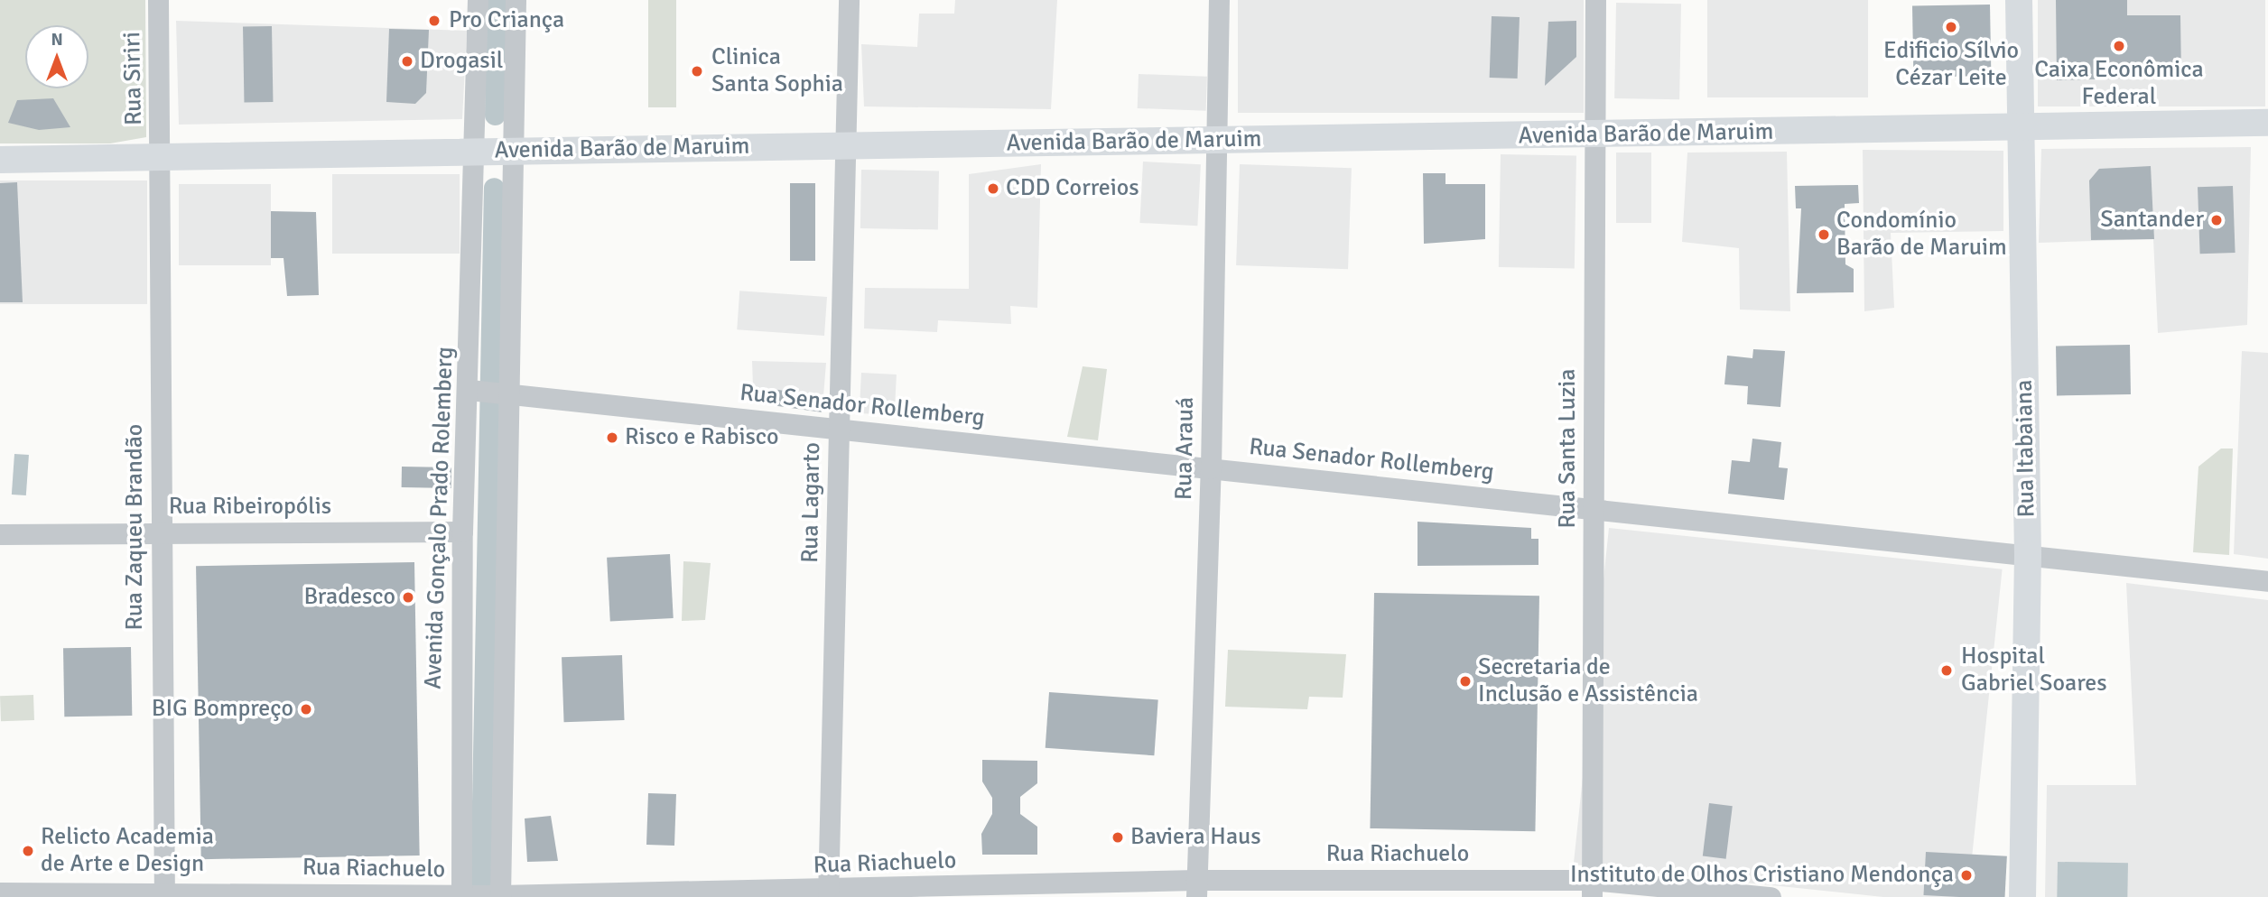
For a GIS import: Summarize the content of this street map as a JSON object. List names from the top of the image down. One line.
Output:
{"streets":{"main road":["Avenida Barão de Maruim","Rua Itabaiana"],"street":["Rua Siriri","Rua Senador Rollemberg","Rua Arauá","Rua Santa Luzia","Rua Lagarto","Rua Ribeiropólis","Avenida Gonçalo Prado Rolemberg","Rua Zaqueu Brandão","Rua Riachuelo"]},"crossings":[["Rua Siriri","Avenida Barão de Maruim"],["Rua Siriri","Rua Zaqueu Brandão"],["Avenida Barão de Maruim","Rua Arauá"],["Avenida Barão de Maruim","Rua Santa Luzia"],["Avenida Barão de Maruim","Rua Itabaiana"],["Avenida Barão de Maruim","Rua Lagarto"],["Avenida Barão de Maruim","Avenida Gonçalo Prado Rolemberg"],["Avenida Barão de Maruim","Rua Zaqueu Brandão"],["Rua Senador Rollemberg","Rua Arauá"],["Rua Senador Rollemberg","Rua Santa Luzia"],["Rua Senador Rollemberg","Rua Itabaiana"],["Rua Senador Rollemberg","Rua Lagarto"],["Rua Senador Rollemberg","Avenida Gonçalo Prado Rolemberg"],["Rua Arauá","Rua Riachuelo"],["Rua Santa Luzia","Rua Riachuelo"],["Rua Lagarto","Rua Riachuelo"],["Rua Ribeiropólis","Avenida Gonçalo Prado Rolemberg"],["Rua Ribeiropólis","Rua Zaqueu Brandão"],["Avenida Gonçalo Prado Rolemberg","Rua Riachuelo"],["Rua Zaqueu Brandão","Rua Riachuelo"]],"places":["Pro Criança","Edificio Sílvio Cézar Leite","Caixa Econômica Federal","Drogasil","Clinica Santa Sophia","CDD Correios","Santander","Condomínio Barão de Maruim","Risco e Rabisco","Bradesco","Hospital Gabriel Soares","Secretaria de Inclusão e Assistência","BIG Bompreço","Baviera Haus","Relicto Academia de Arte e Design","Instituto de Olhos Cristiano Mendonça"],"north":"top"}
